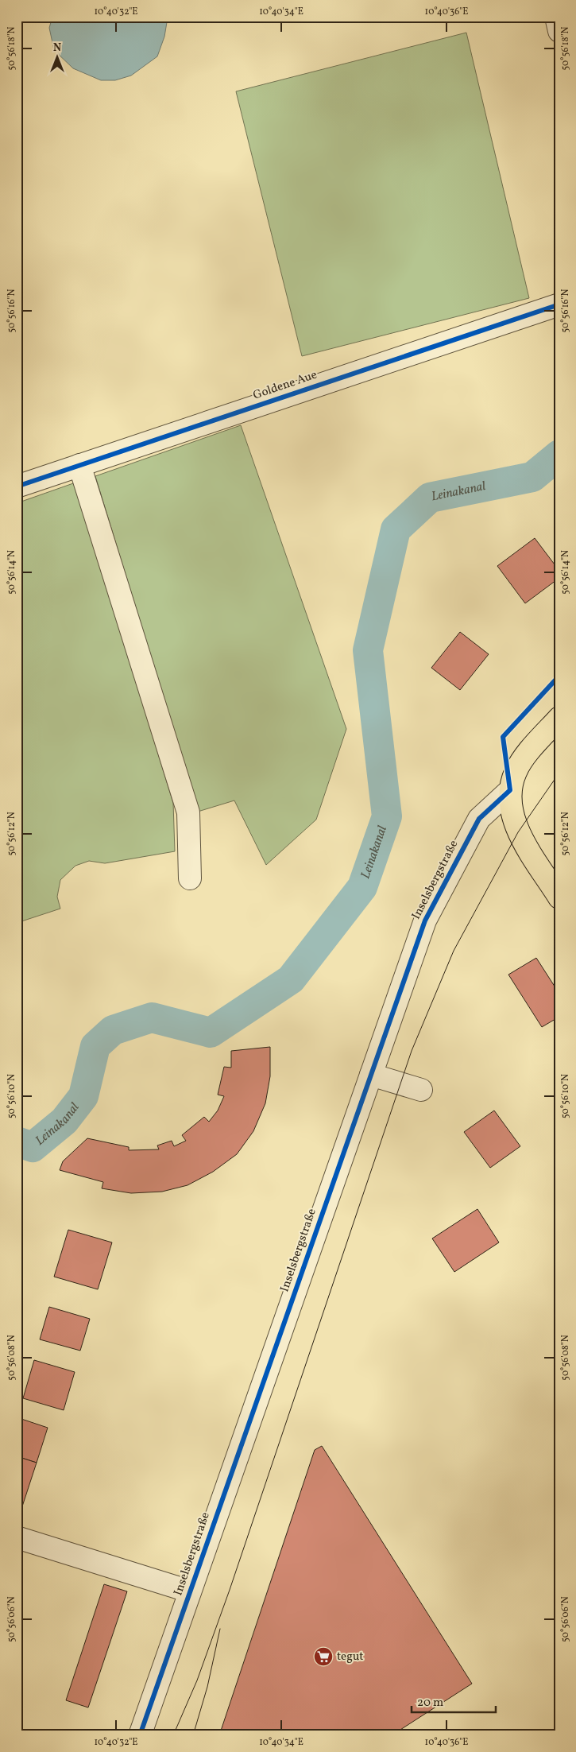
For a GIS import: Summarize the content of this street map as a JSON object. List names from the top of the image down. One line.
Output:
{"streets":{"street":["Goldene Aue","Inselsbergstraße"]},"water":["Leinakanal"],"places":{"supermarket":["tegut"]},"scale_bar":"20 m","north":"top","coordinates":["10°40'32\"E","10°40'34\"E","10°40'36\"E","50°56'18\"N","50°56'16\"N","50°56'14\"N","50°56'12\"N","50°56'10\"N","50°56'08\"N","50°56'06\"N"]}
